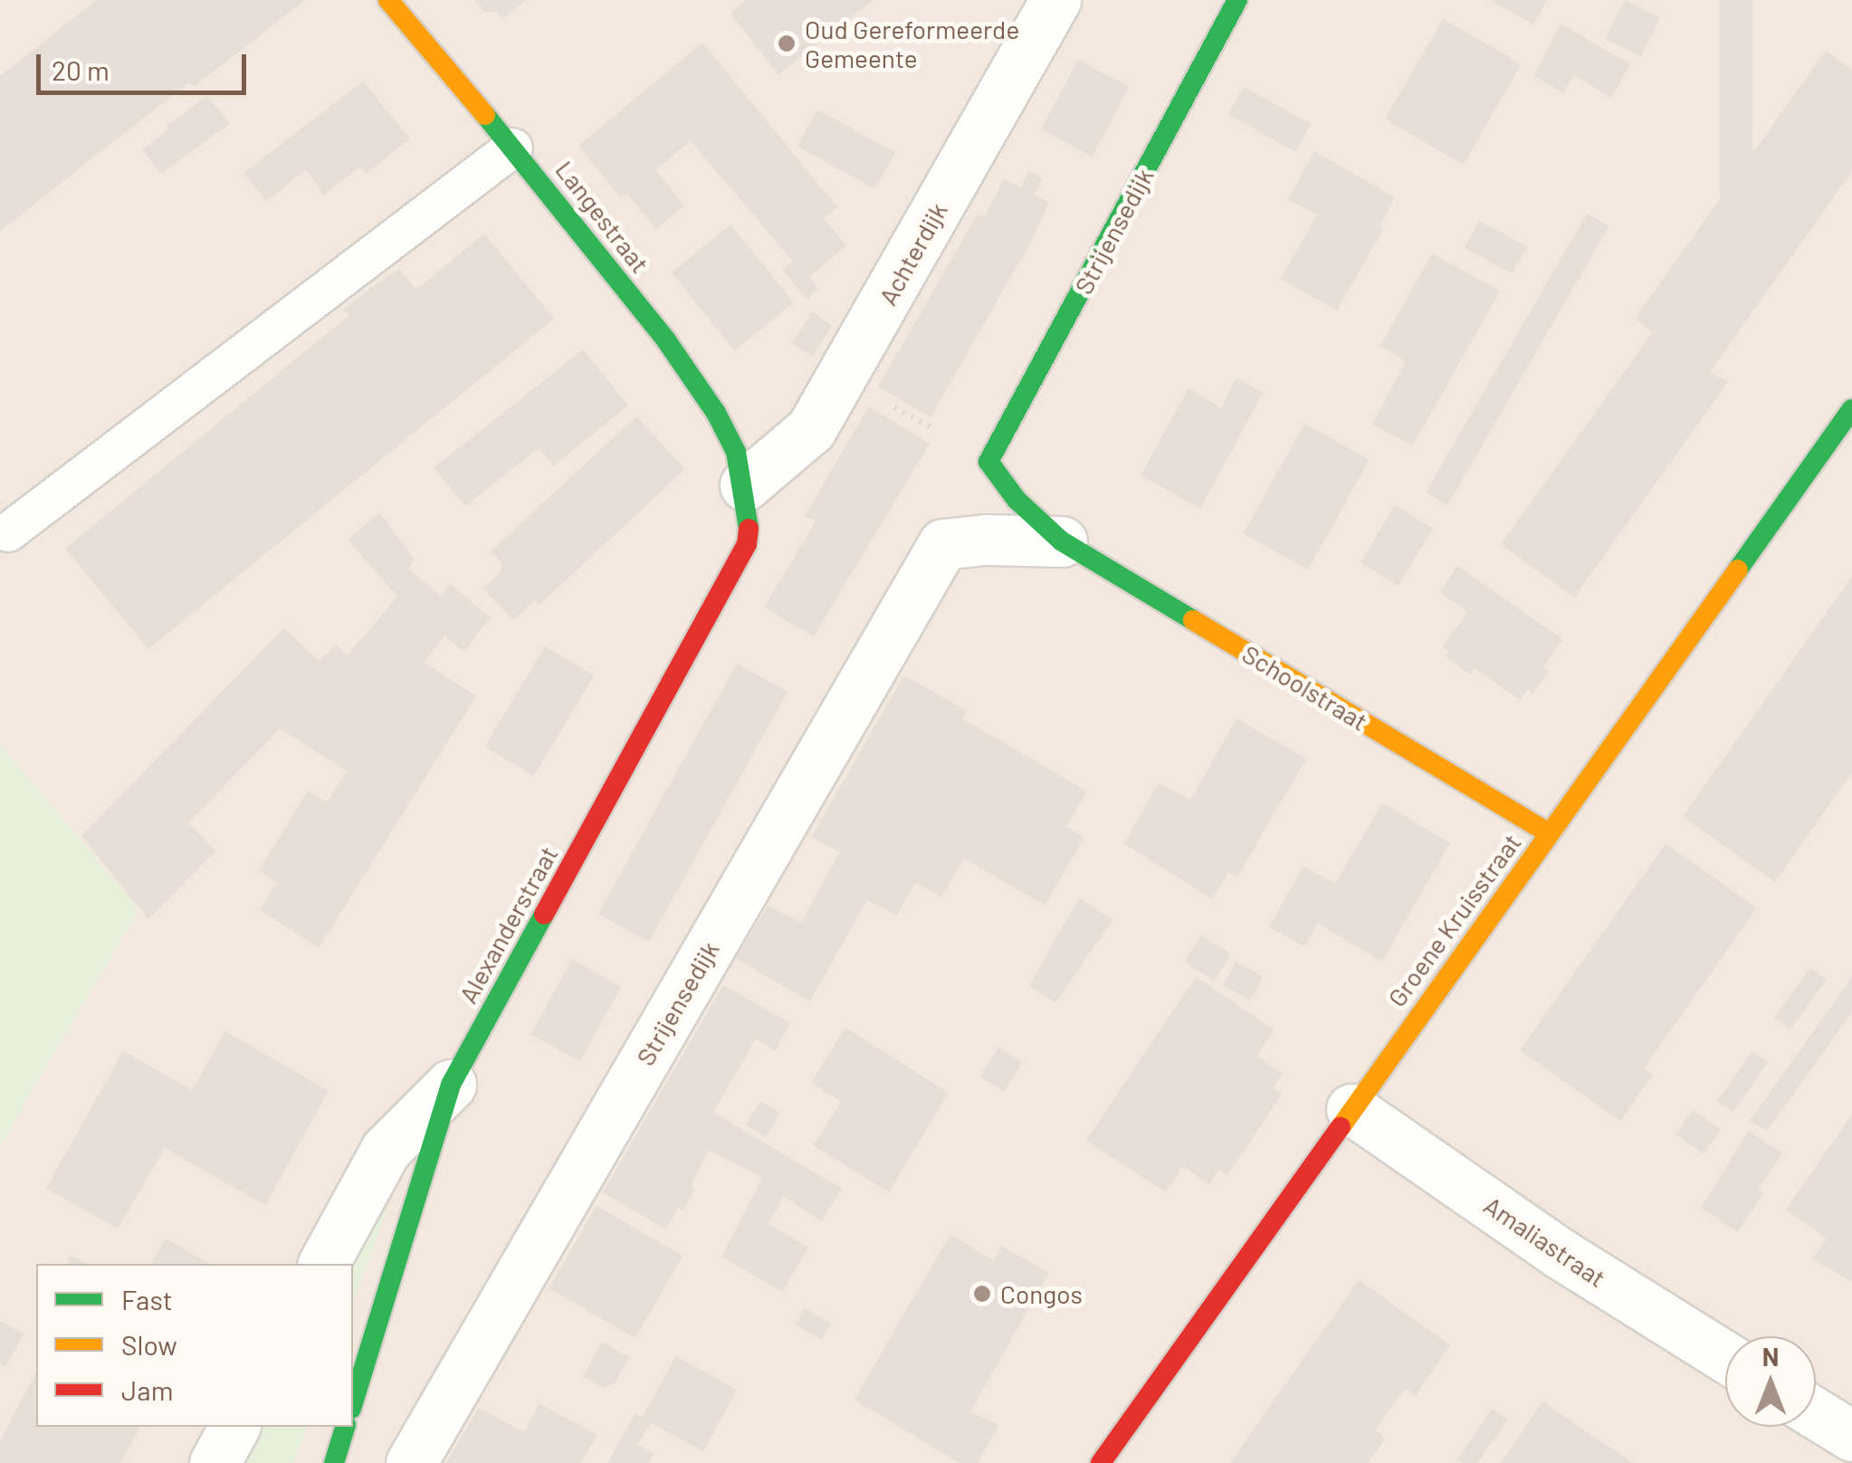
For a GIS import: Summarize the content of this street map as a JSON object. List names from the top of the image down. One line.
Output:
{"streets":{"street":["Langestraat","Strijensedijk","Achterdijk","Schoolstraat","Groene Kruisstraat","Alexanderstraat","Amaliastraat"]},"crossings":[["Langestraat","Achterdijk"],["Langestraat","Alexanderstraat"],["Strijensedijk","Schoolstraat"],["Achterdijk","Alexanderstraat"],["Schoolstraat","Groene Kruisstraat"],["Groene Kruisstraat","Amaliastraat"]],"places":["Oud Gereformeerde Gemeente","Congos"],"legend":["Fast","Slow","Jam"],"scale_bar":"20 m","north":"top"}
